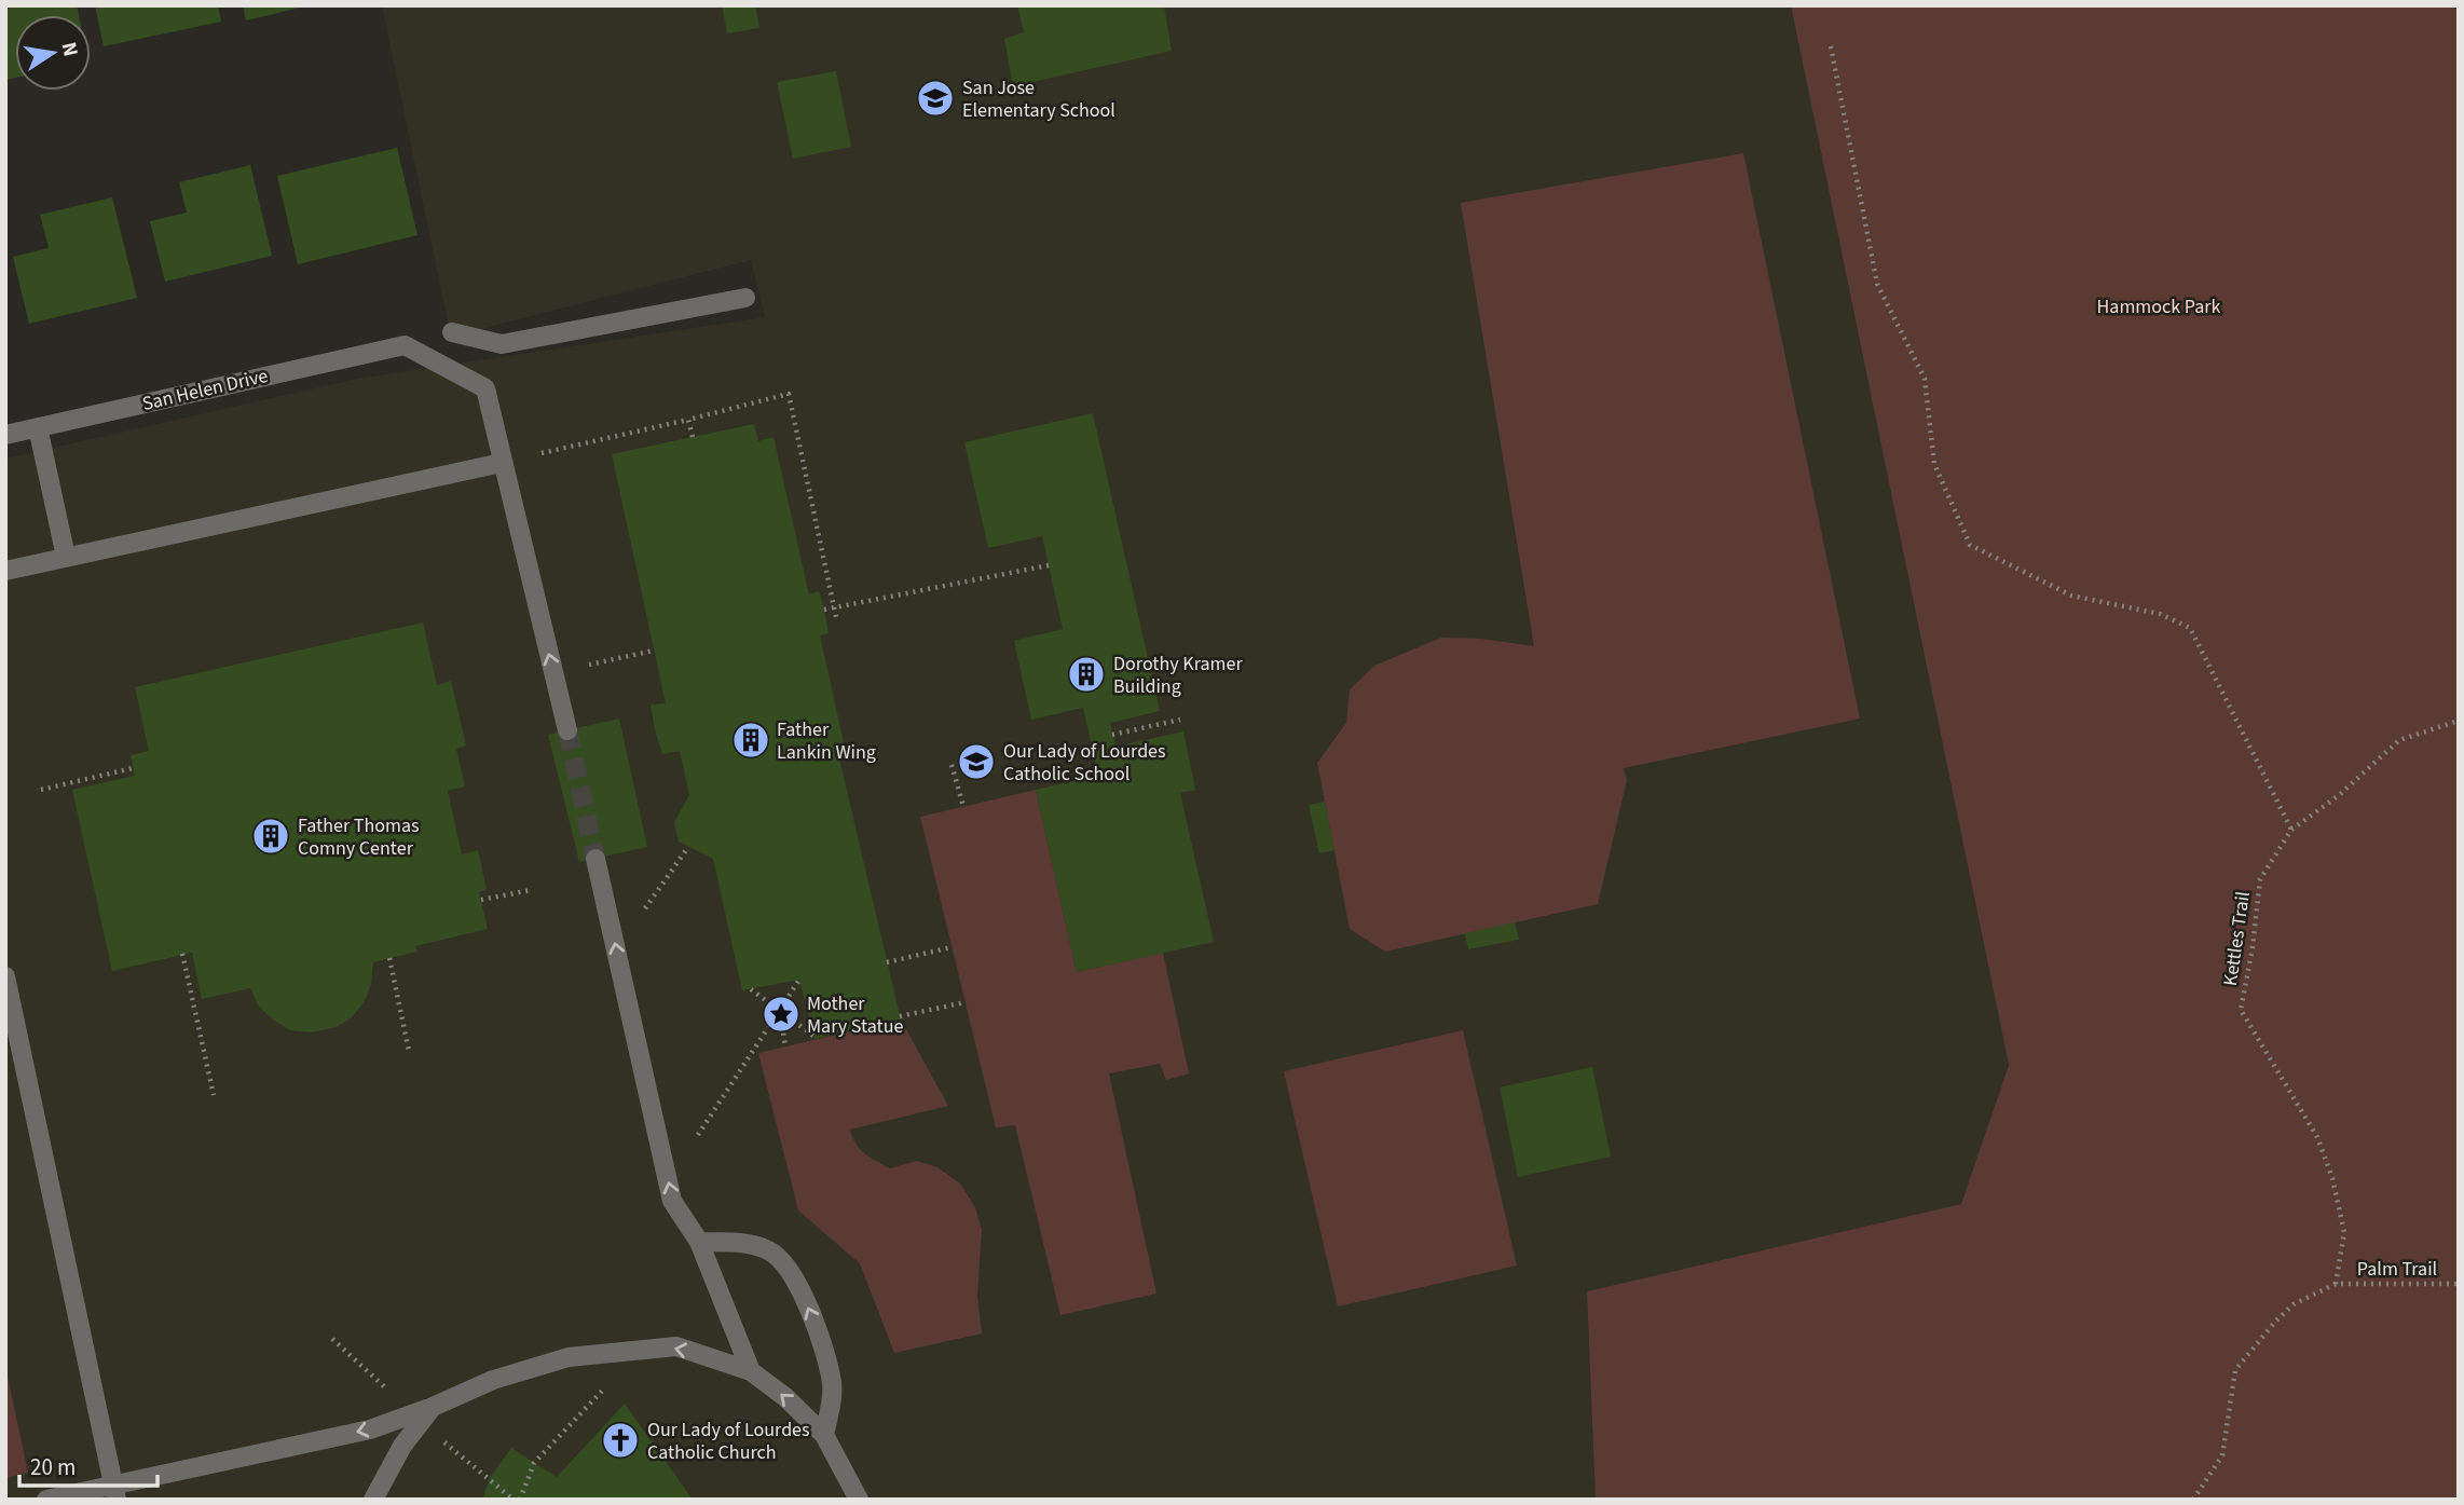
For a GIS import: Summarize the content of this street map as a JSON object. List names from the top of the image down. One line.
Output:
{"streets":{"street":["San Helen Drive"],"path":["Kettles Trail","Palm Trail"]},"crossings":[["Kettles Trail","Palm Trail"]],"parks":["Hammock Park"],"places":{"school or university":["San Jose Elementary School","Our Lady of Lourdes Catholic School"],"building":["Dorothy Kramer Building","Father Lankin Wing","Father Thomas Comny Center"],"place":["Mother Mary Statue"],"church":["Our Lady of Lourdes Catholic Church"]},"scale_bar":"20 m","north":"right"}
